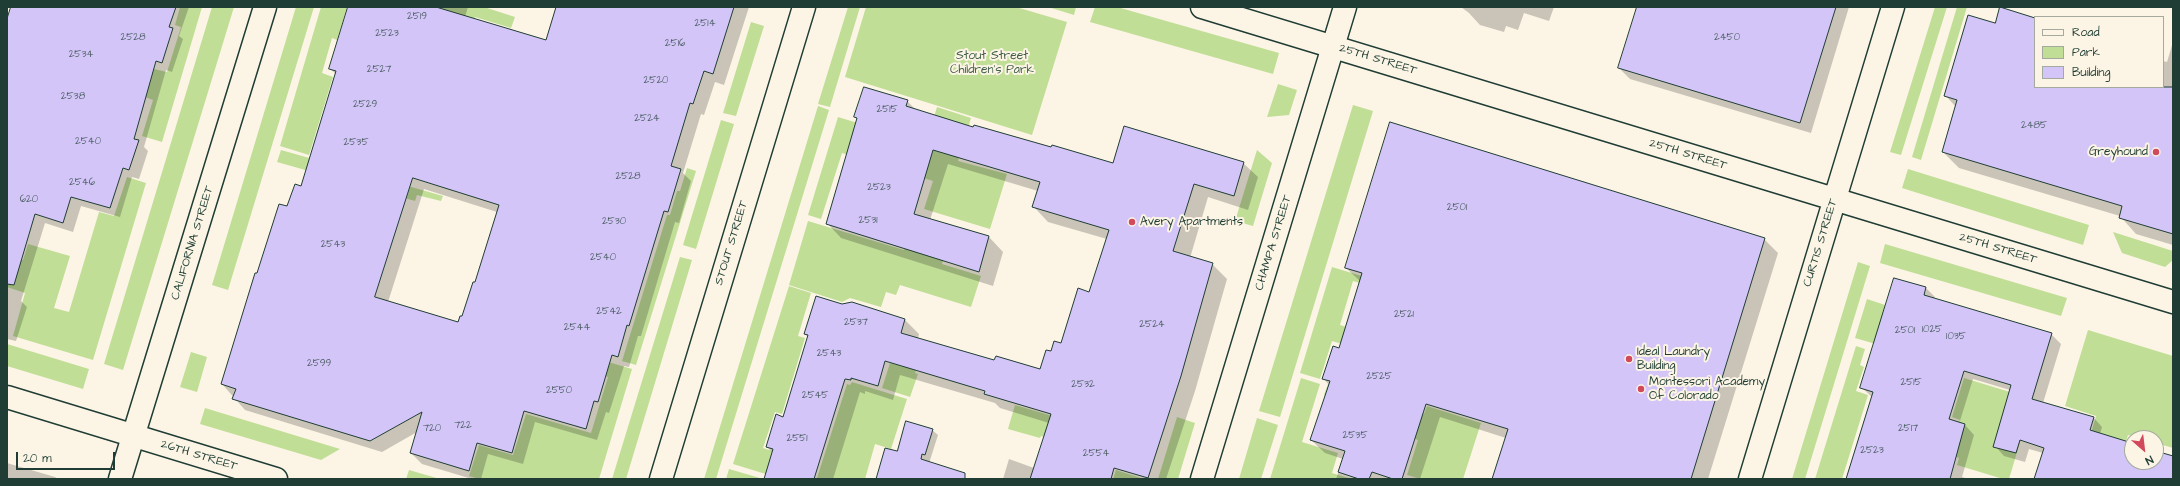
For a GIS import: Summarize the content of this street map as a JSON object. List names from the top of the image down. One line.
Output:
{"streets":{"street":["25TH STREET","CALIFORNIA STREET","STOUT STREET","CHAMPA STREET","CURTIS STREET","26TH STREET"]},"crossings":[["25TH STREET","CHAMPA STREET"],["25TH STREET","CURTIS STREET"],["CALIFORNIA STREET","26TH STREET"]],"parks":["Stout Street Children's Park"],"places":["Greyhound","Avery Apartments","Ideal Laundry Building","Montessori Academy Of Colorado"],"house_numbers":["2519","2514","2523","2528","2450","2516","2534","2527","2520","2538","2529","2515","2524","2485","2540","2535","2528","2546","2523","620","2501","2531","2530","2543","2540","2542","2521","2537","2524","2544","1025","2501","1035","2543","2599","2525","2515","2532","2550","2545","722","720","2517","2535","2551","2523","2554"],"legend":["Road","Park","Building"],"scale_bar":"20 m","north":"bottom right"}
